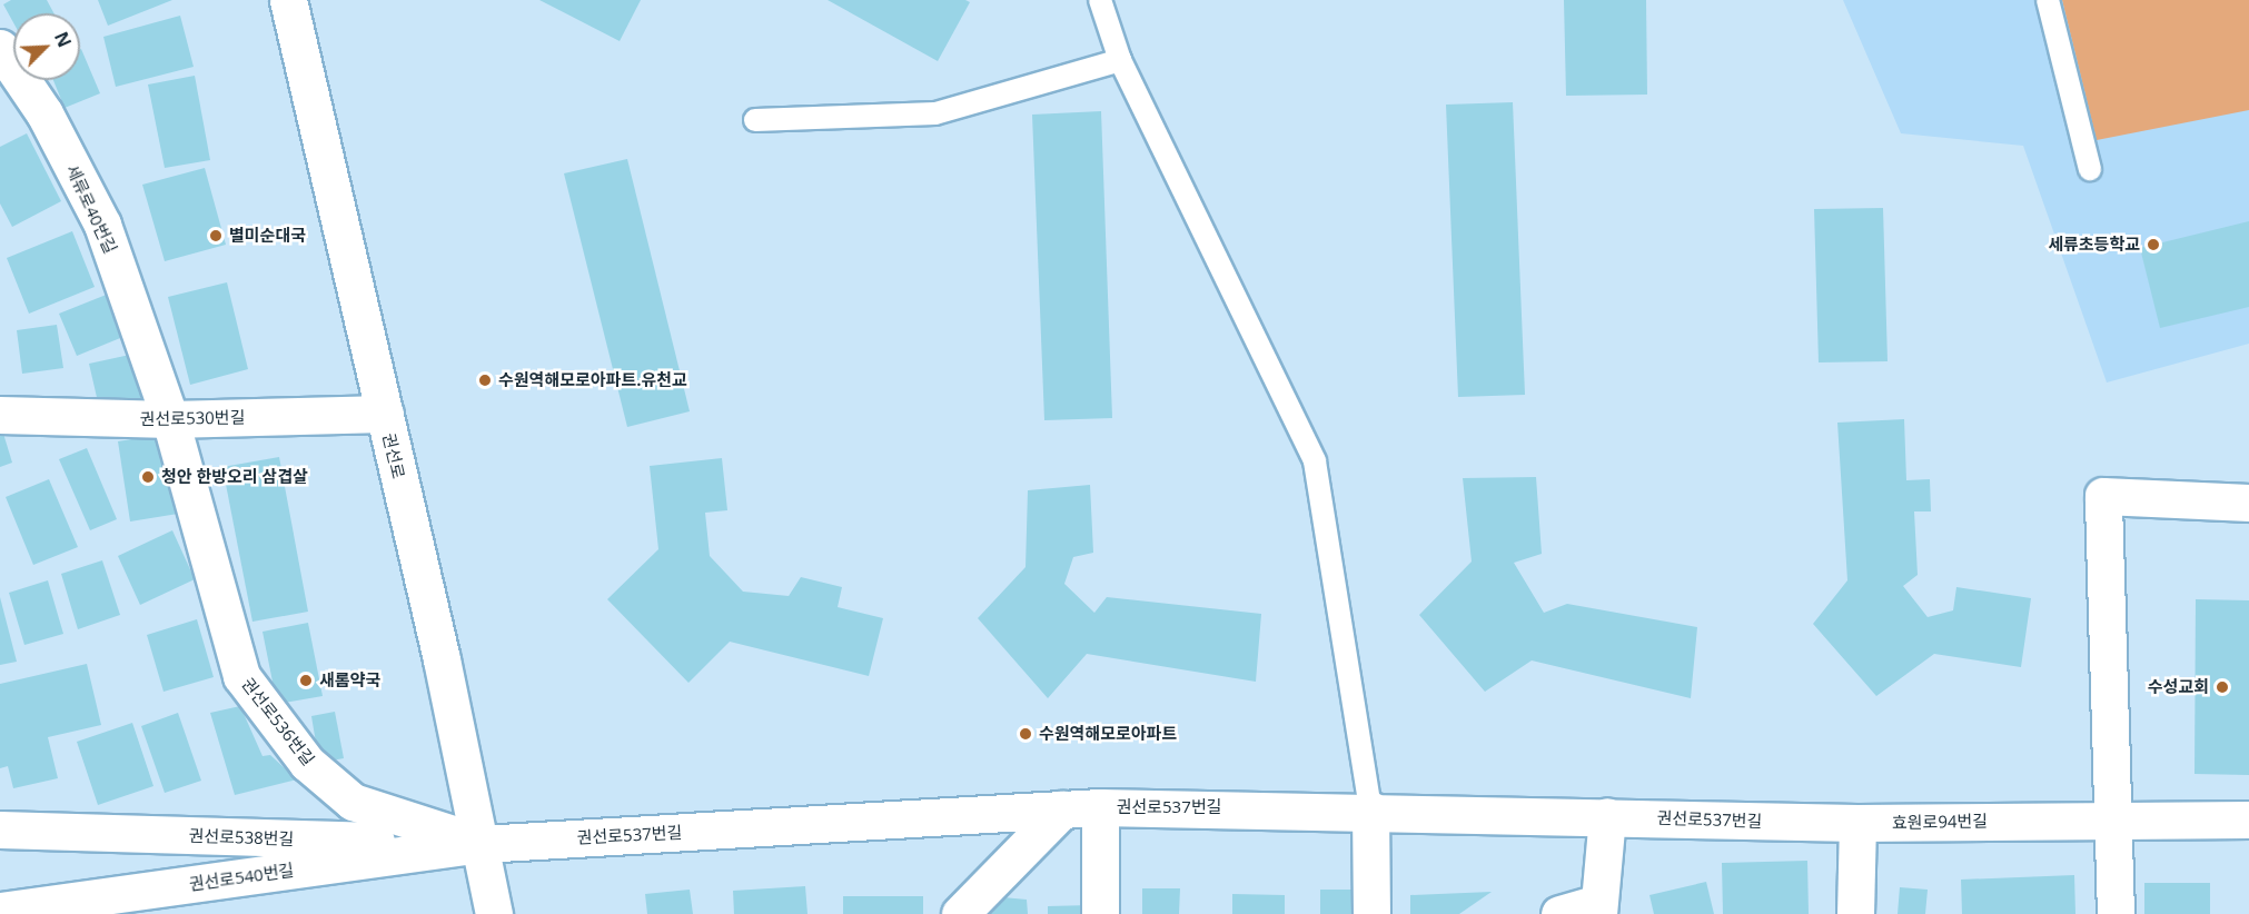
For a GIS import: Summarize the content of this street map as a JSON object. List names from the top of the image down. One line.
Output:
{"streets":{"street":["세류로40번길","권선로530번길","권선로","권선로536번길","권선로537번길","효원로94번길","권선로538번길","권선로540번길"]},"crossings":[["세류로40번길","권선로530번길"],["세류로40번길","권선로536번길"],["권선로530번길","권선로"],["권선로530번길","권선로536번길"],["권선로","권선로536번길"],["권선로","권선로537번길"],["권선로","권선로538번길"],["권선로","권선로540번길"],["권선로536번길","권선로537번길"],["권선로536번길","권선로538번길"],["권선로536번길","권선로540번길"],["권선로537번길","효원로94번길"],["권선로537번길","권선로538번길"],["권선로537번길","권선로540번길"],["권선로538번길","권선로540번길"]],"places":["별미순대국","세류초등학교","수원역해모로아파트.유천교","청안 한방오리 삼겹살","새롬약국","수성교회","수원역해모로아파트"],"north":"top right"}
